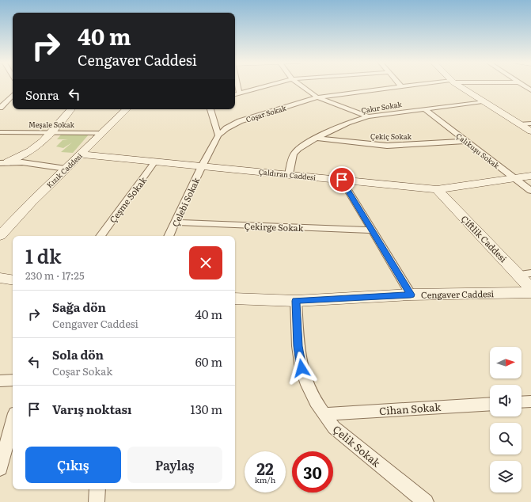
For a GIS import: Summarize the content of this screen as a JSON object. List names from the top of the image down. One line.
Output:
{"streets":{"street":["Çakır Sokak","Coşar Sokak","Meşale Sokak","Çekiç Sokak","Çalıkuşu Sokak","Kızık Caddesi","Çaldıran Caddesi","Çeşme Sokak","Çelebi Sokak","Çekirge Sokak","Çiftlik Caddesi","Cengaver Caddesi","Cihan Sokak","Çelik Sokak"]},"crossings":[["Çakır Sokak","Çekiç Sokak"],["Çakır Sokak","Çalıkuşu Sokak"],["Çakır Sokak","Çaldıran Caddesi"],["Coşar Sokak","Çelebi Sokak"],["Meşale Sokak","Kızık Caddesi"],["Çekiç Sokak","Çalıkuşu Sokak"],["Çalıkuşu Sokak","Çaldıran Caddesi"],["Kızık Caddesi","Çaldıran Caddesi"],["Çaldıran Caddesi","Çeşme Sokak"],["Çaldıran Caddesi","Çelebi Sokak"],["Çaldıran Caddesi","Çiftlik Caddesi"],["Çelebi Sokak","Çekirge Sokak"],["Cengaver Caddesi","Çelik Sokak"],["Cihan Sokak","Çelik Sokak"]],"north":"right","page":{"turn":["40 m","Cengaver Caddesi"],"then":"Sonra","heading":["1 dk","230 m · 17:25"],"list":[{"name":"Sağa dön","note":"Cengaver Caddesi","value":"40 m"},{"name":"Sola dön","note":"Coşar Sokak","value":"60 m"},{"name":"Varış noktası","value":"130 m"}],"buttons":["Çıkış","Paylaş"],"speed":"22 km/h","limit":"30"}}
